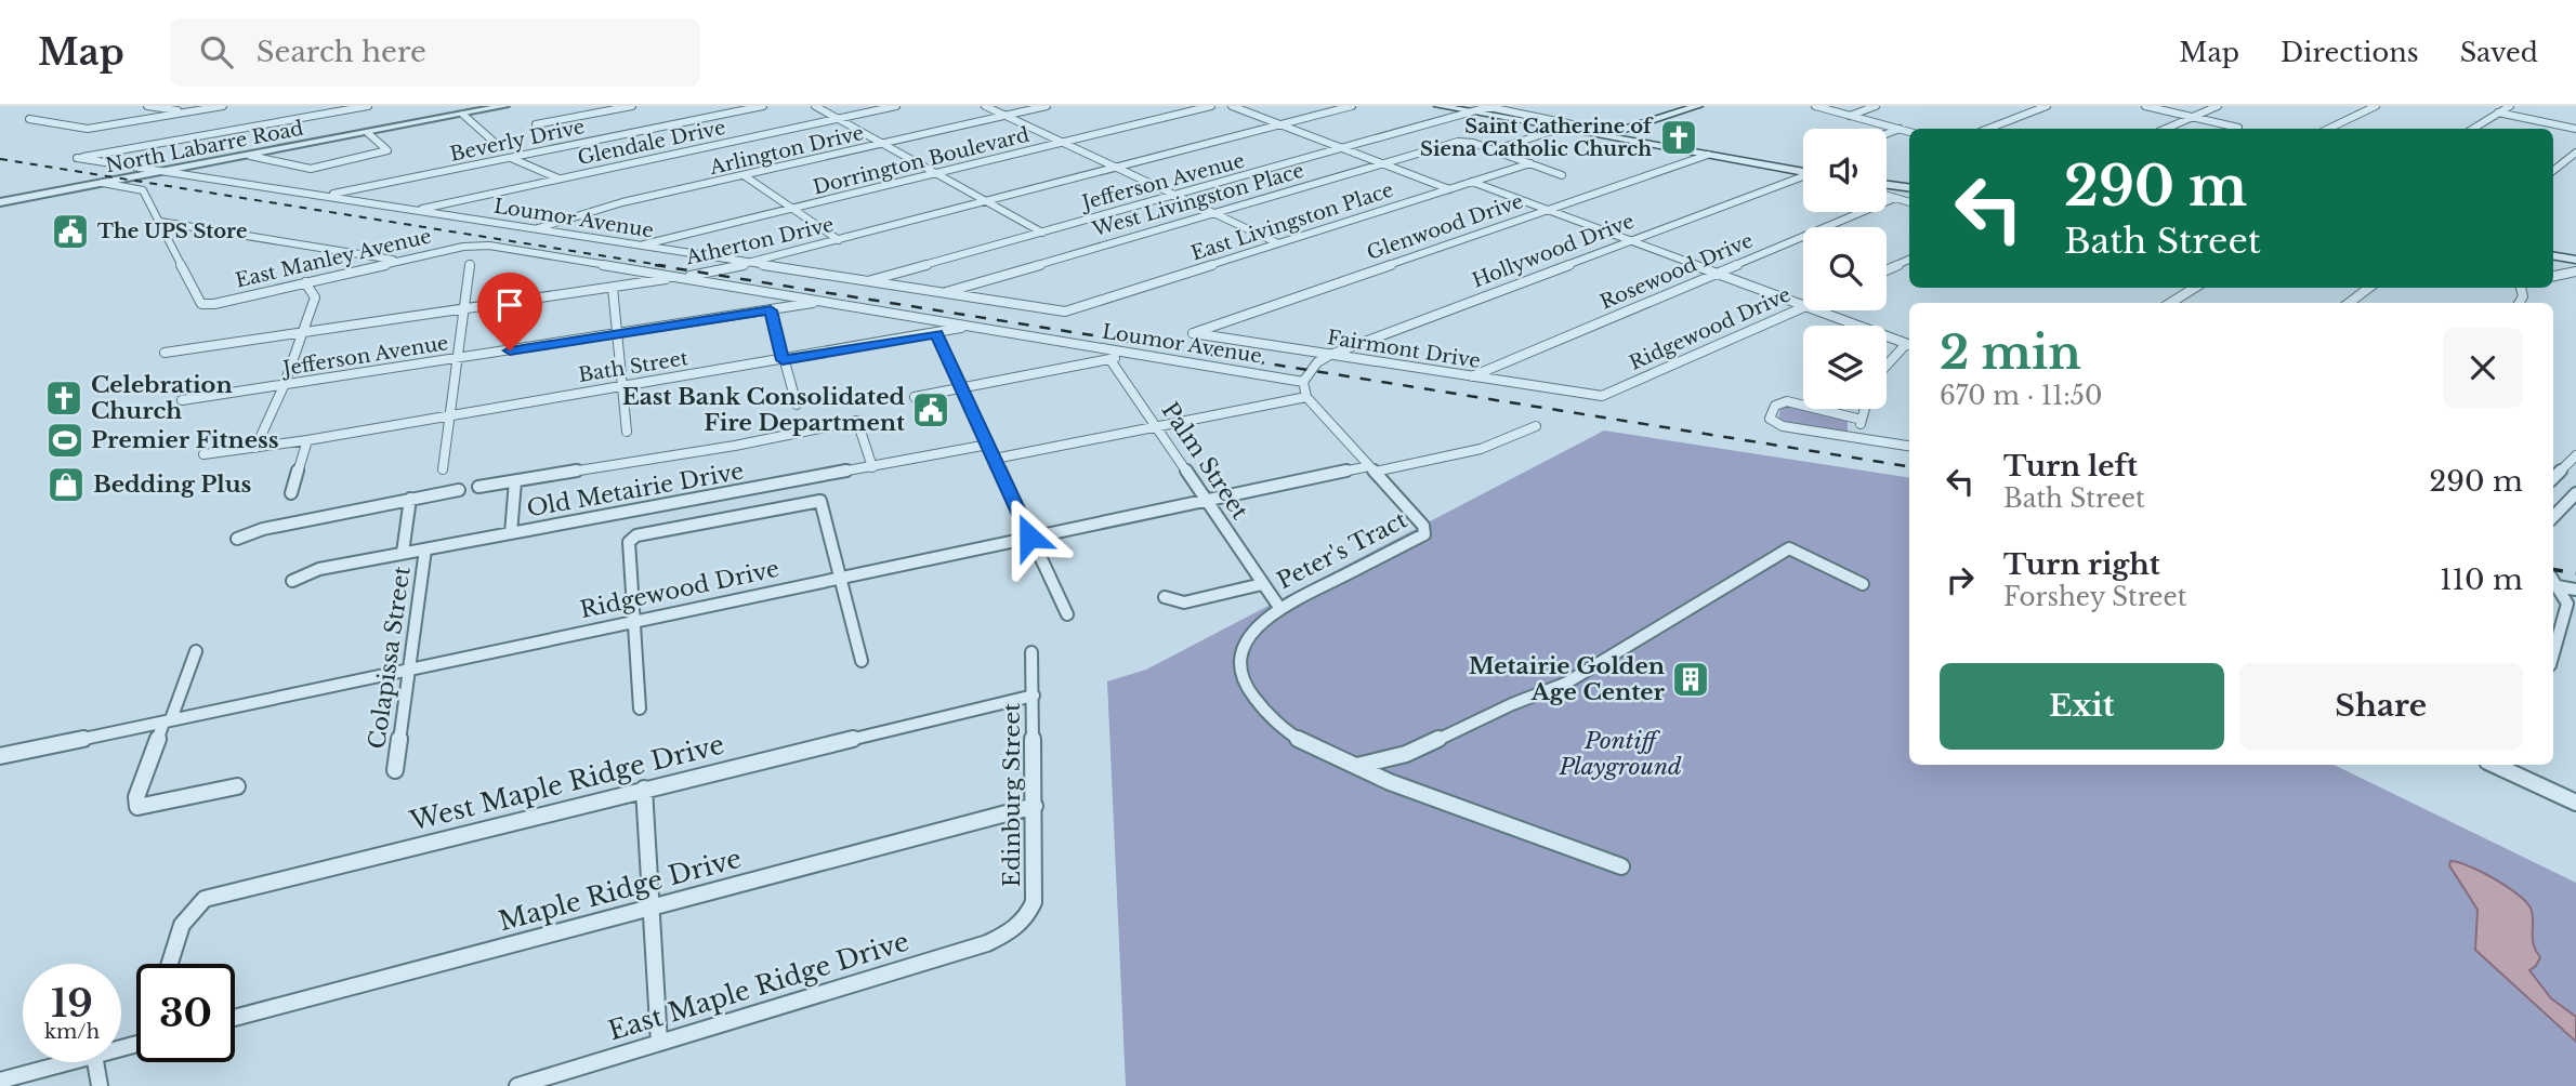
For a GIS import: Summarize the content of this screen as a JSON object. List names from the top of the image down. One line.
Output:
{"streets":{"street":["Beverly Drive","Glendale Drive","North Labarre Road","Arlington Drive","Dorrington Boulevard","Jefferson Avenue","West Livingston Place","Loumor Avenue","East Livingston Place","Glenwood Drive","Atherton Drive","Hollywood Drive","East Manley Avenue","Rosewood Drive","Ridgewood Drive","Fairmont Drive","Bath Street","Palm Street","Old Metairie Drive","Peter's Tract","Colapissa Street","West Maple Ridge Drive","Edinburg Street","Maple Ridge Drive","East Maple Ridge Drive"]},"crossings":[["Beverly Drive","Loumor Avenue"],["Glendale Drive","Loumor Avenue"],["North Labarre Road","Loumor Avenue"],["Arlington Drive","Loumor Avenue"],["Dorrington Boulevard","Loumor Avenue"],["Jefferson Avenue","Loumor Avenue"],["West Livingston Place","Loumor Avenue"],["Loumor Avenue","East Livingston Place"],["Loumor Avenue","Atherton Drive"],["Loumor Avenue","Hollywood Drive"],["Loumor Avenue","East Manley Avenue"],["Loumor Avenue","Bath Street"],["Glenwood Drive","Fairmont Drive"],["Hollywood Drive","Fairmont Drive"],["Rosewood Drive","Fairmont Drive"],["Ridgewood Drive","Fairmont Drive"],["Ridgewood Drive","Palm Street"],["Ridgewood Drive","Peter's Tract"],["Ridgewood Drive","Colapissa Street"],["Palm Street","Peter's Tract"],["Old Metairie Drive","Colapissa Street"],["West Maple Ridge Drive","Edinburg Street"],["Edinburg Street","Maple Ridge Drive"],["Edinburg Street","East Maple Ridge Drive"]],"parks":["Pontiff Playground"],"places":{"church":["Saint Catherine of Siena Catholic Church","Celebration Church"],"public building":["The UPS Store","East Bank Consolidated Fire Department"],"sports":["Premier Fitness"],"shop":["Bedding Plus"],"building":["Metairie Golden Age Center"]},"page":{"header":"Map","search":"Search here","nav":["Map","Directions","Saved"],"turn":["290 m","Bath Street"],"heading":["2 min","670 m · 11:50"],"list":[{"name":"Turn left","note":"Bath Street","value":"290 m"},{"name":"Turn right","note":"Forshey Street","value":"110 m"}],"buttons":["Exit","Share"],"speed":"19 km/h","limit":"30"}}
